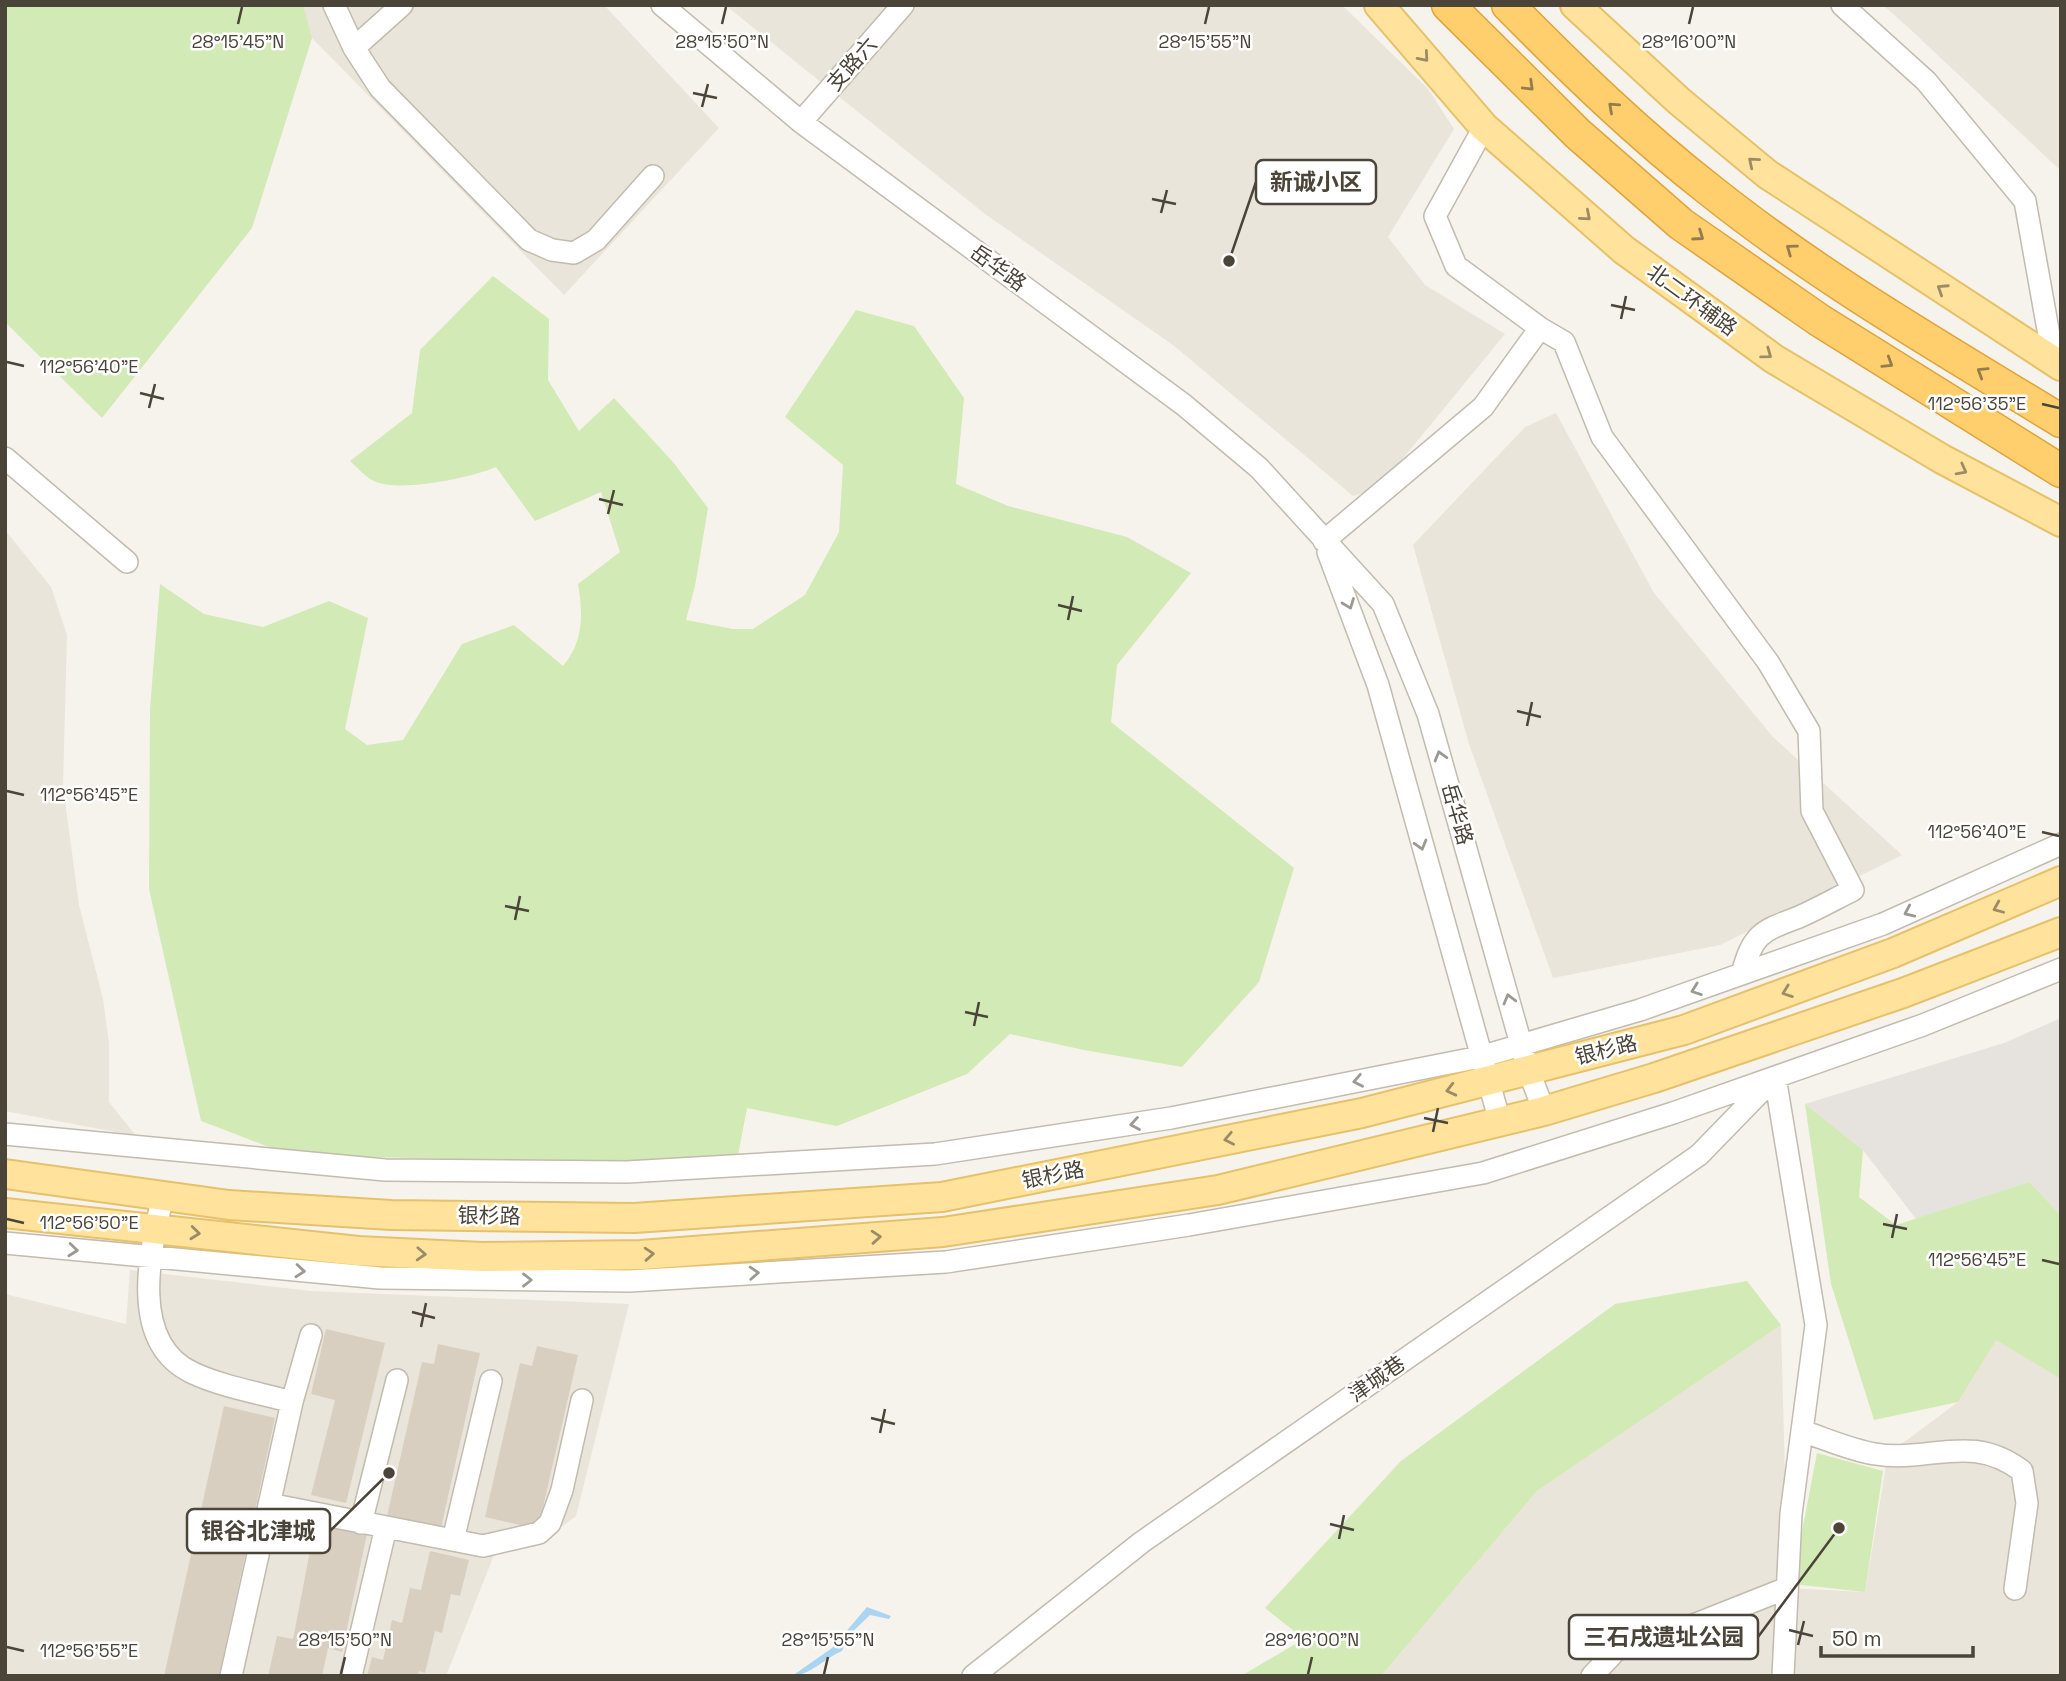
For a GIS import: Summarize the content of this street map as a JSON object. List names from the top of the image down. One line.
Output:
{"streets":{"main road":["北二环辅路","银杉路"],"street":["支路六","岳华路","津城巷"]},"crossings":[["支路六","岳华路"],["岳华路","银杉路"]],"places":["新诚小区","银谷北津城","三石戌遗址公园"],"scale_bar":"50 m","coordinates":["28°15'45\"N","28°15'50\"N","28°15'55\"N","28°16'00\"N","112°56'40\"E","112°56'35\"E","112°56'45\"E","112°56'50\"E","112°56'55\"E"]}
